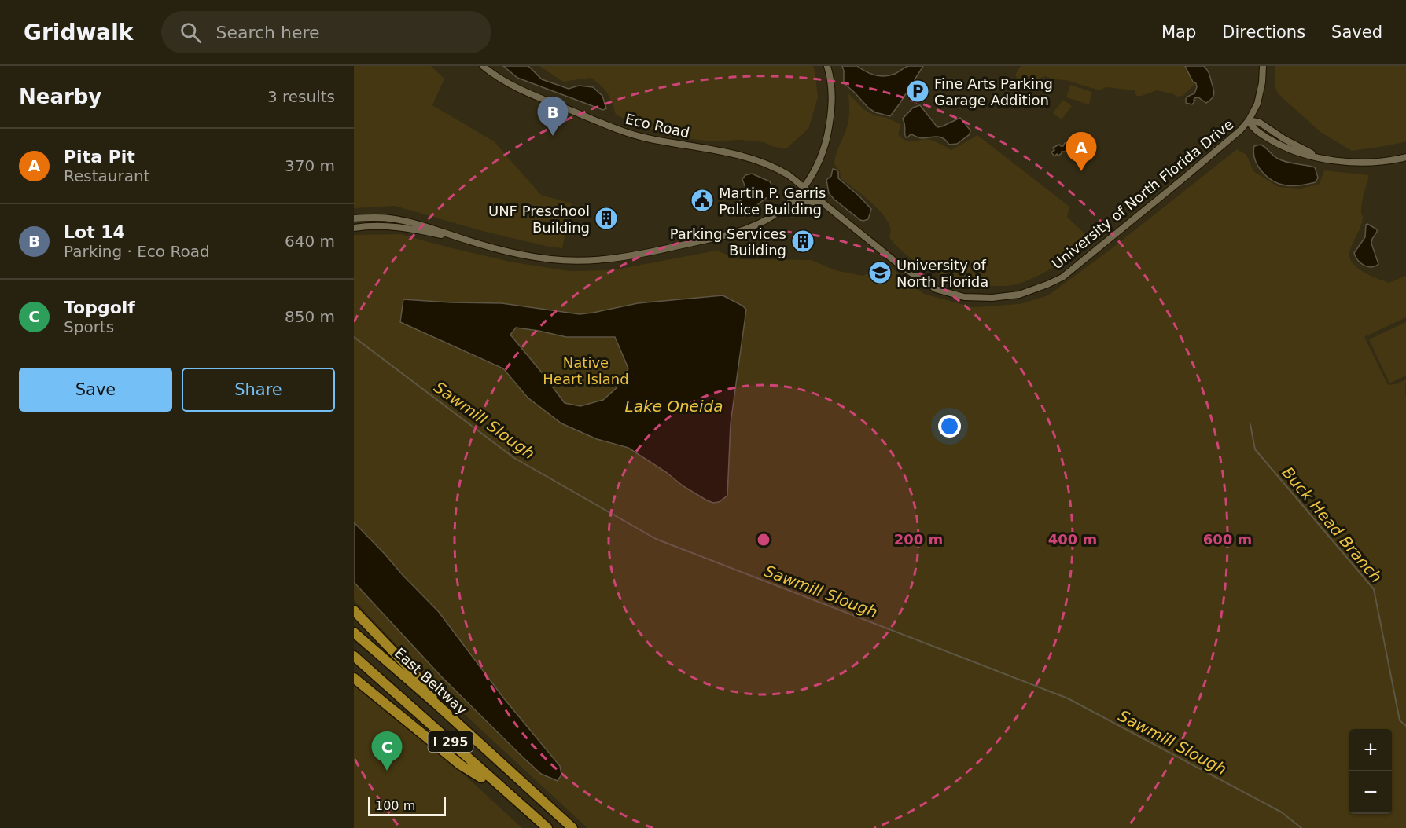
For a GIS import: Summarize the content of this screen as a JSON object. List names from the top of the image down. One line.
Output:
{"streets":{"highway":["East Beltway","I 295"],"street":["Eco Road","University of North Florida Drive"]},"crossings":[["Eco Road","University of North Florida Drive"]],"water":["Lake Oneida","Sawmill Slough","Buck Head Branch"],"parks":["Native Heart Island"],"places":{"parking":["Fine Arts Parking Garage Addition"],"public building":["Martin P. Garris Police Building"],"building":["UNF Preschool Building","Parking Services Building"],"school or university":["University of North Florida"]},"scale_bar":"100 m","page":{"header":"Gridwalk","search":"Search here","nav":["Map","Directions","Saved"],"heading":["Nearby","3 results"],"pins":["B","A","C"],"list":[{"mark":"A","name":"Pita Pit","note":"Restaurant","value":"370 m"},{"mark":"B","name":"Lot 14","note":"Parking · Eco Road","value":"640 m"},{"mark":"C","name":"Topgolf","note":"Sports","value":"850 m"}],"buttons":["Save","Share"],"map_buttons":["+","−"],"scale":"100 m"},"rings":["200 m","400 m","600 m"]}
